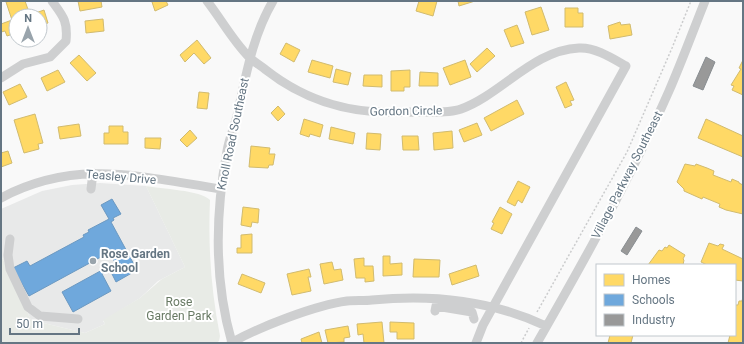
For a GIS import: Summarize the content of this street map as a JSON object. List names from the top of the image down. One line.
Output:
{"streets":{"street":["Gordon Circle","Knoll Road Southeast","Village Parkway Southeast","Teasley Drive"]},"crossings":[["Gordon Circle","Knoll Road Southeast"],["Knoll Road Southeast","Teasley Drive"]],"parks":["Rose Garden Park"],"places":["Rose Garden School"],"legend":["Homes","Schools","Industry"],"scale_bar":"50 m","north":"top"}
